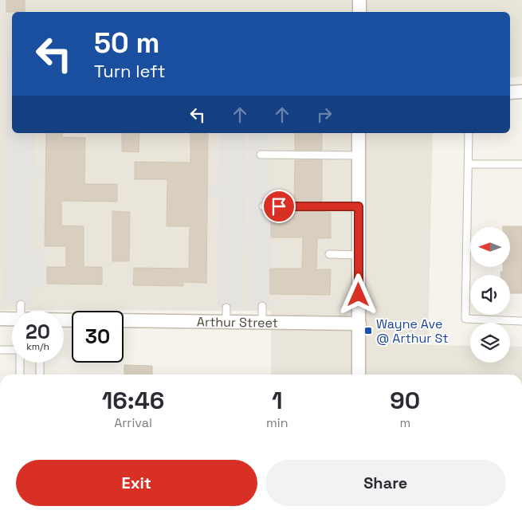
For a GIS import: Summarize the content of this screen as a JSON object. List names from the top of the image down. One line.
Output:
{"streets":{"street":["Arthur Street"]},"places":{"transit":["Wayne Ave @ Arthur St"]},"north":"left","page":{"turn":["50 m","Turn left"],"speed":"20 km/h","limit":"30","eta":["16:46","Arrival","1","min","90","m"],"buttons":["Exit","Share"]}}
